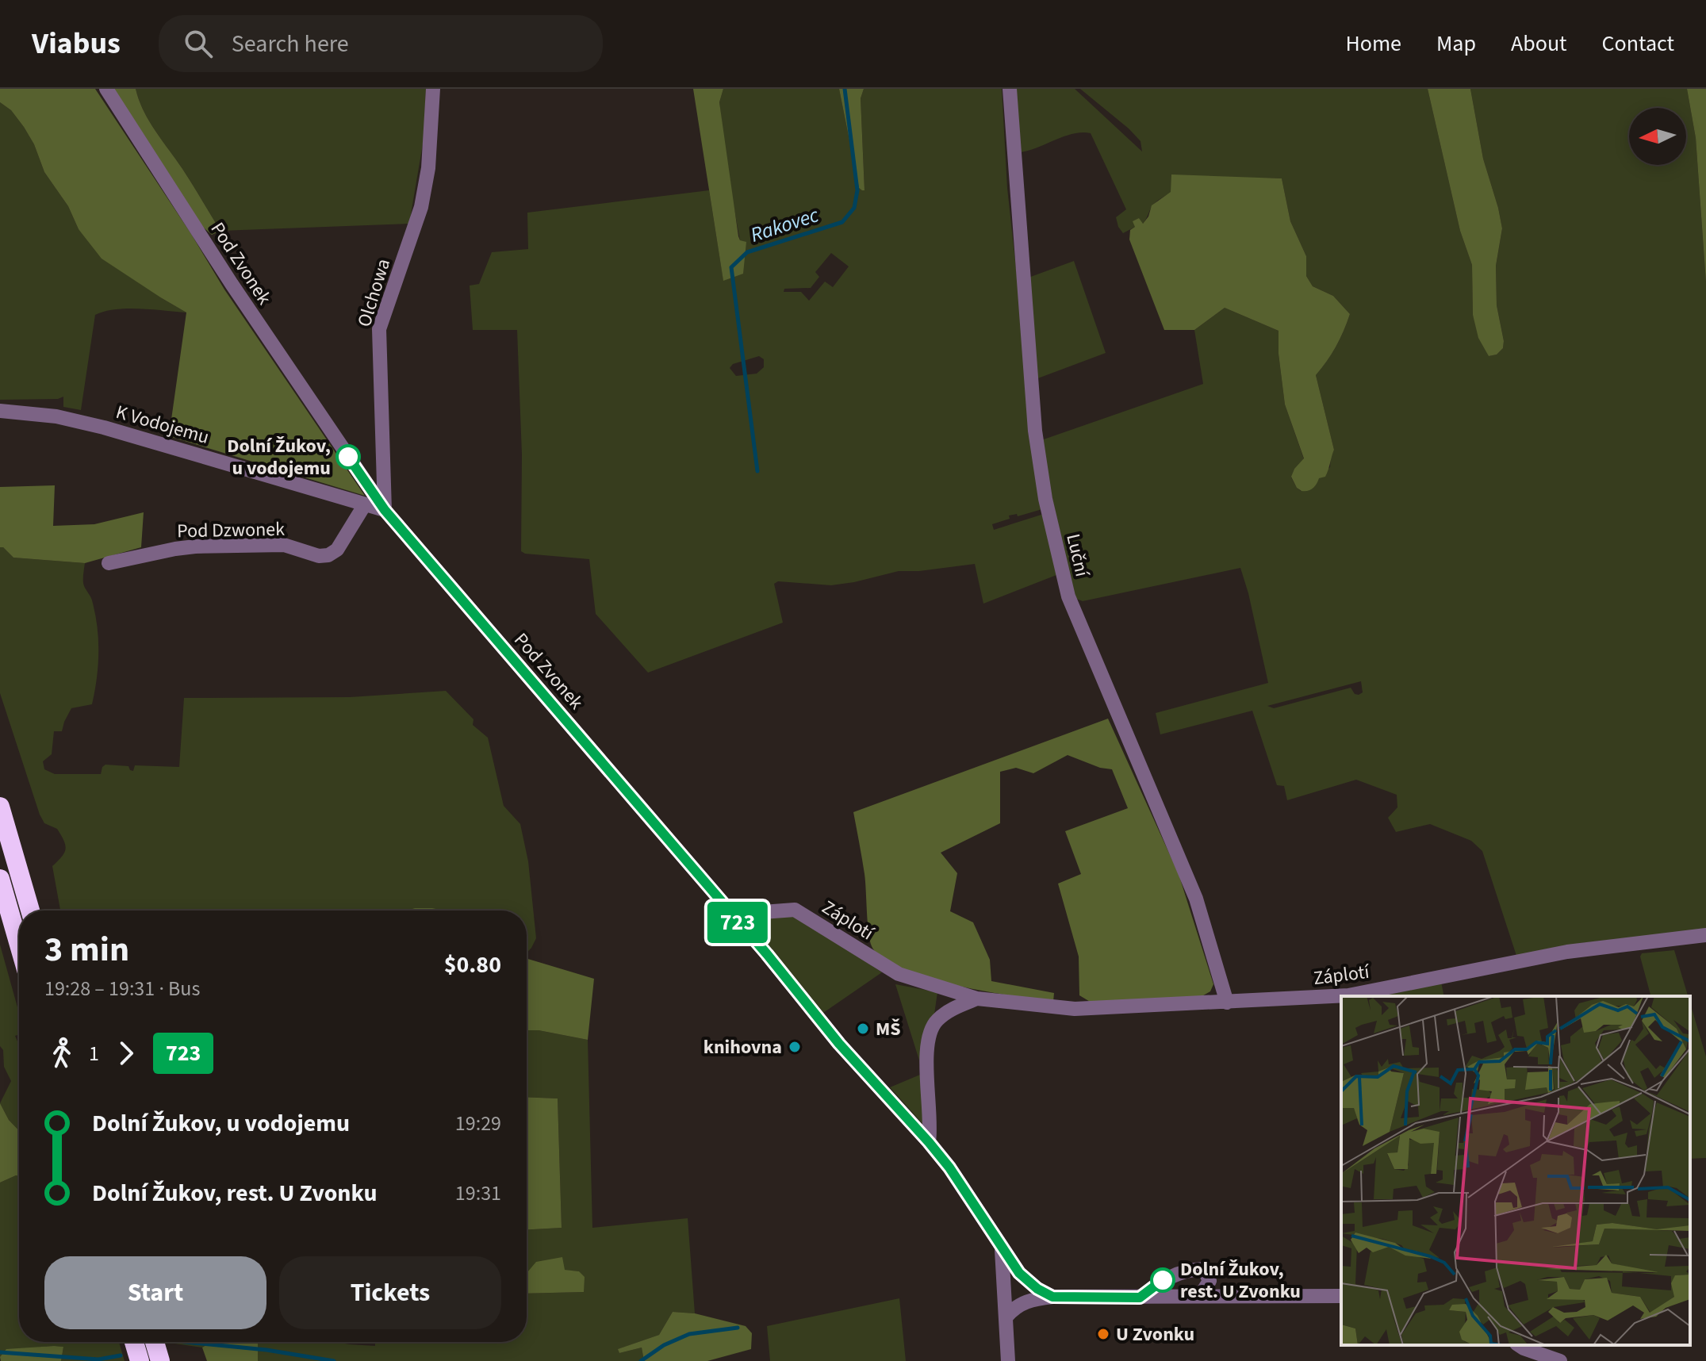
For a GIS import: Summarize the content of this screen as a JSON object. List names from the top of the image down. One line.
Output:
{"streets":{"street":["Pod Zvonek","Olchowa","K Vodojemu","Pod Dzwonek","Luční","Záplotí"]},"crossings":[["Pod Zvonek","Olchowa"],["Pod Zvonek","K Vodojemu"],["Pod Zvonek","Záplotí"],["Olchowa","K Vodojemu"],["K Vodojemu","Pod Dzwonek"],["Luční","Záplotí"]],"water":["Rakovec"],"places":["Dolní Žukov, u vodojemu","MŠ","knihovna","Dolní Žukov, rest. U Zvonku","U Zvonku"],"lines":["bus line 723"],"north":"left","page":{"header":"Viabus","search":"Search here","nav":["Home","Map","About","Contact"],"on_map":"723","heading":["3 min","19:28 – 19:31 · Bus","$0.80"],"legs":["1","723"],"list":[{"name":"Dolní Žukov, u vodojemu","value":"19:29"},{"name":"Dolní Žukov, rest. U Zvonku","value":"19:31"}],"buttons":["Start","Tickets"]}}
